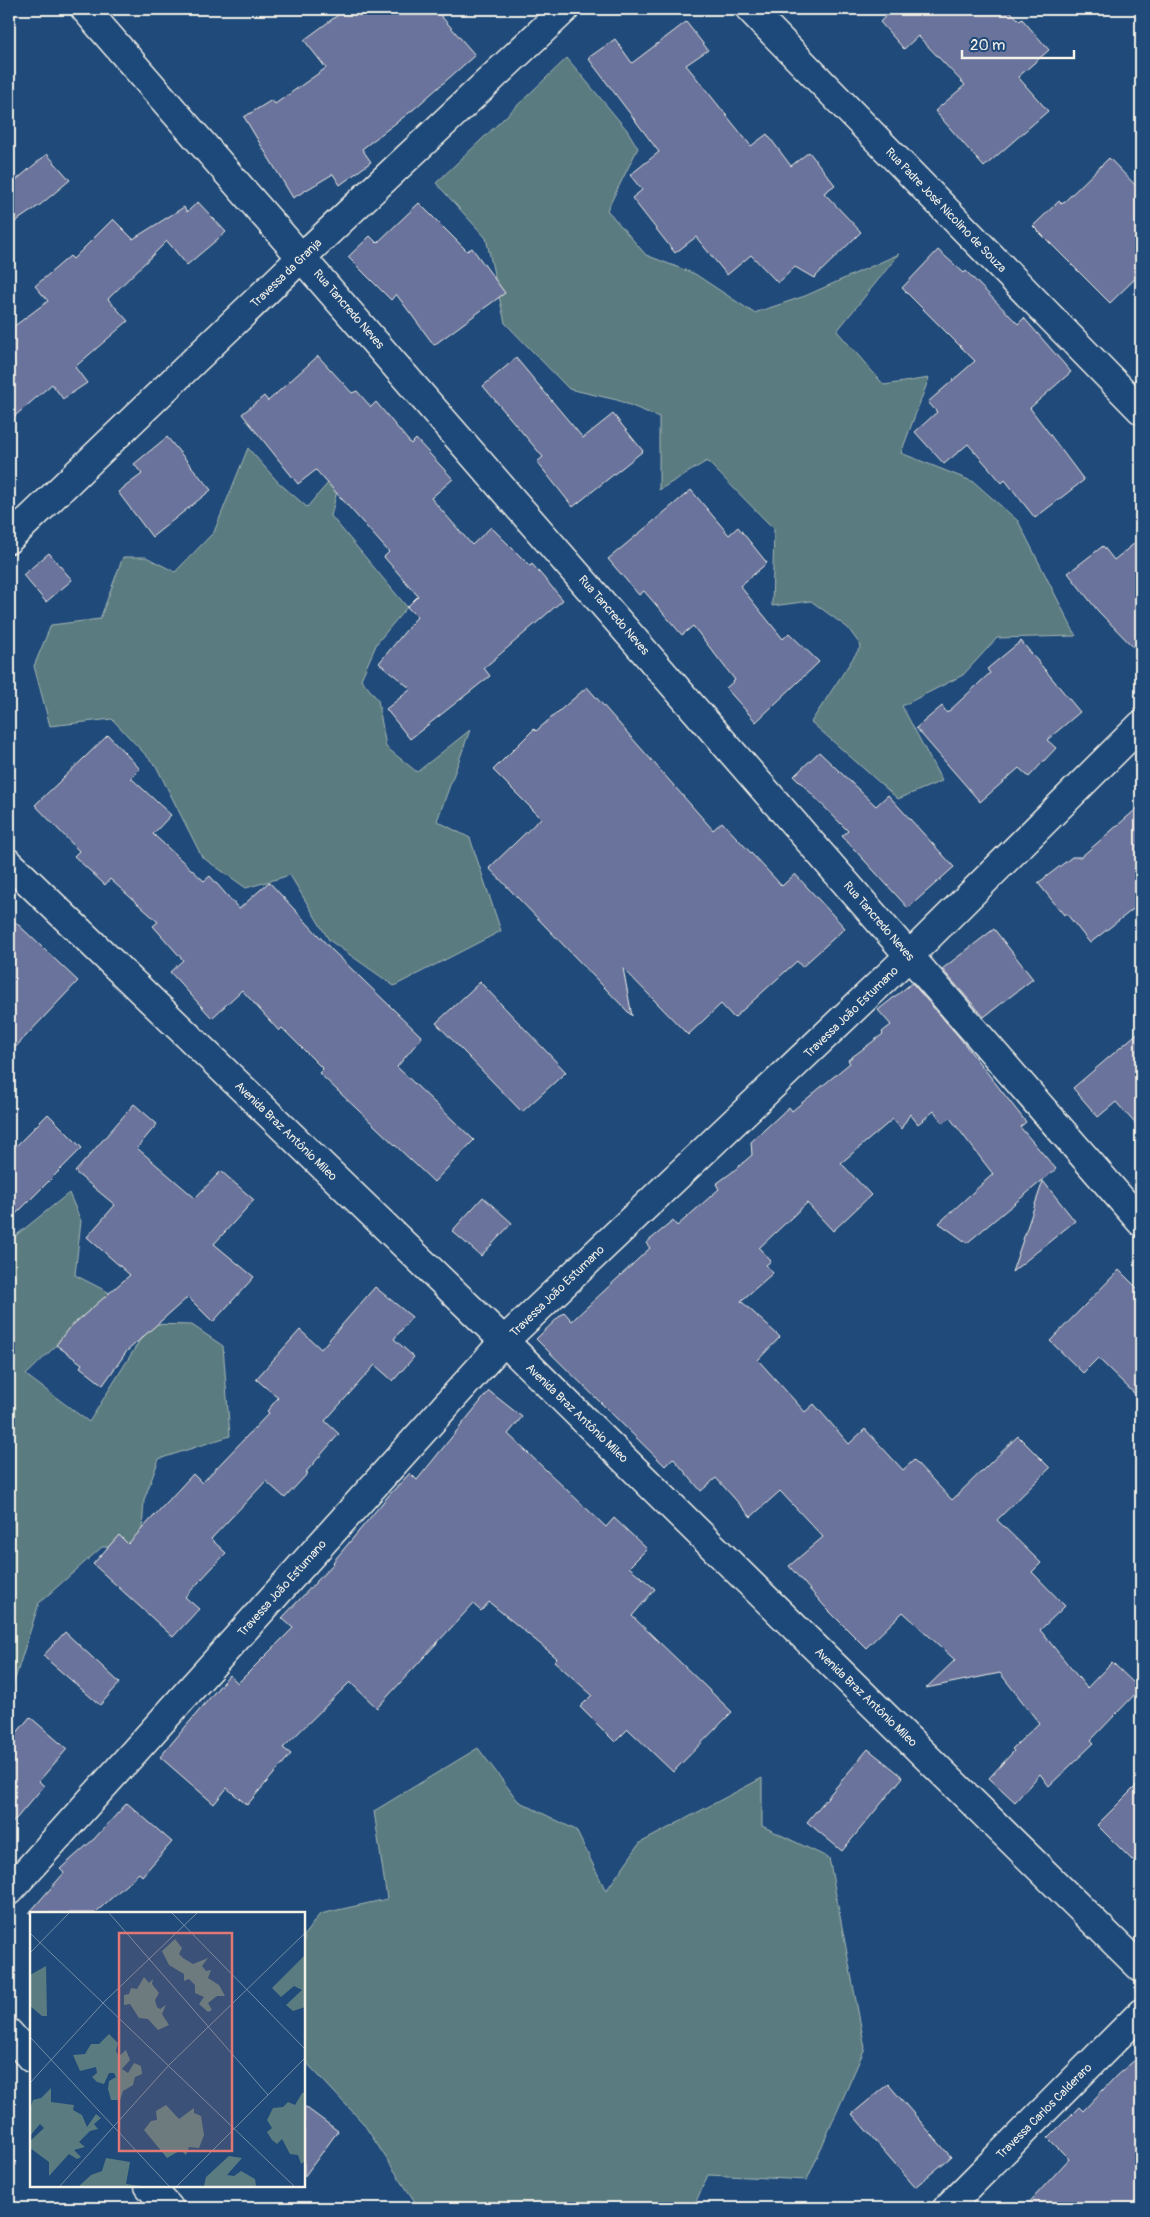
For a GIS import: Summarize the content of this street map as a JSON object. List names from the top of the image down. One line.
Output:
{"streets":{"street":["Rua Padre José Nicolino de Souza","Travessa da Granja","Rua Tancredo Neves","Travessa João Estumano","Avenida Braz Antônio Mileo","Travessa Carlos Calderaro"]},"crossings":[["Travessa da Granja","Rua Tancredo Neves"],["Rua Tancredo Neves","Travessa João Estumano"],["Travessa João Estumano","Avenida Braz Antônio Mileo"]],"scale_bar":"20 m"}
